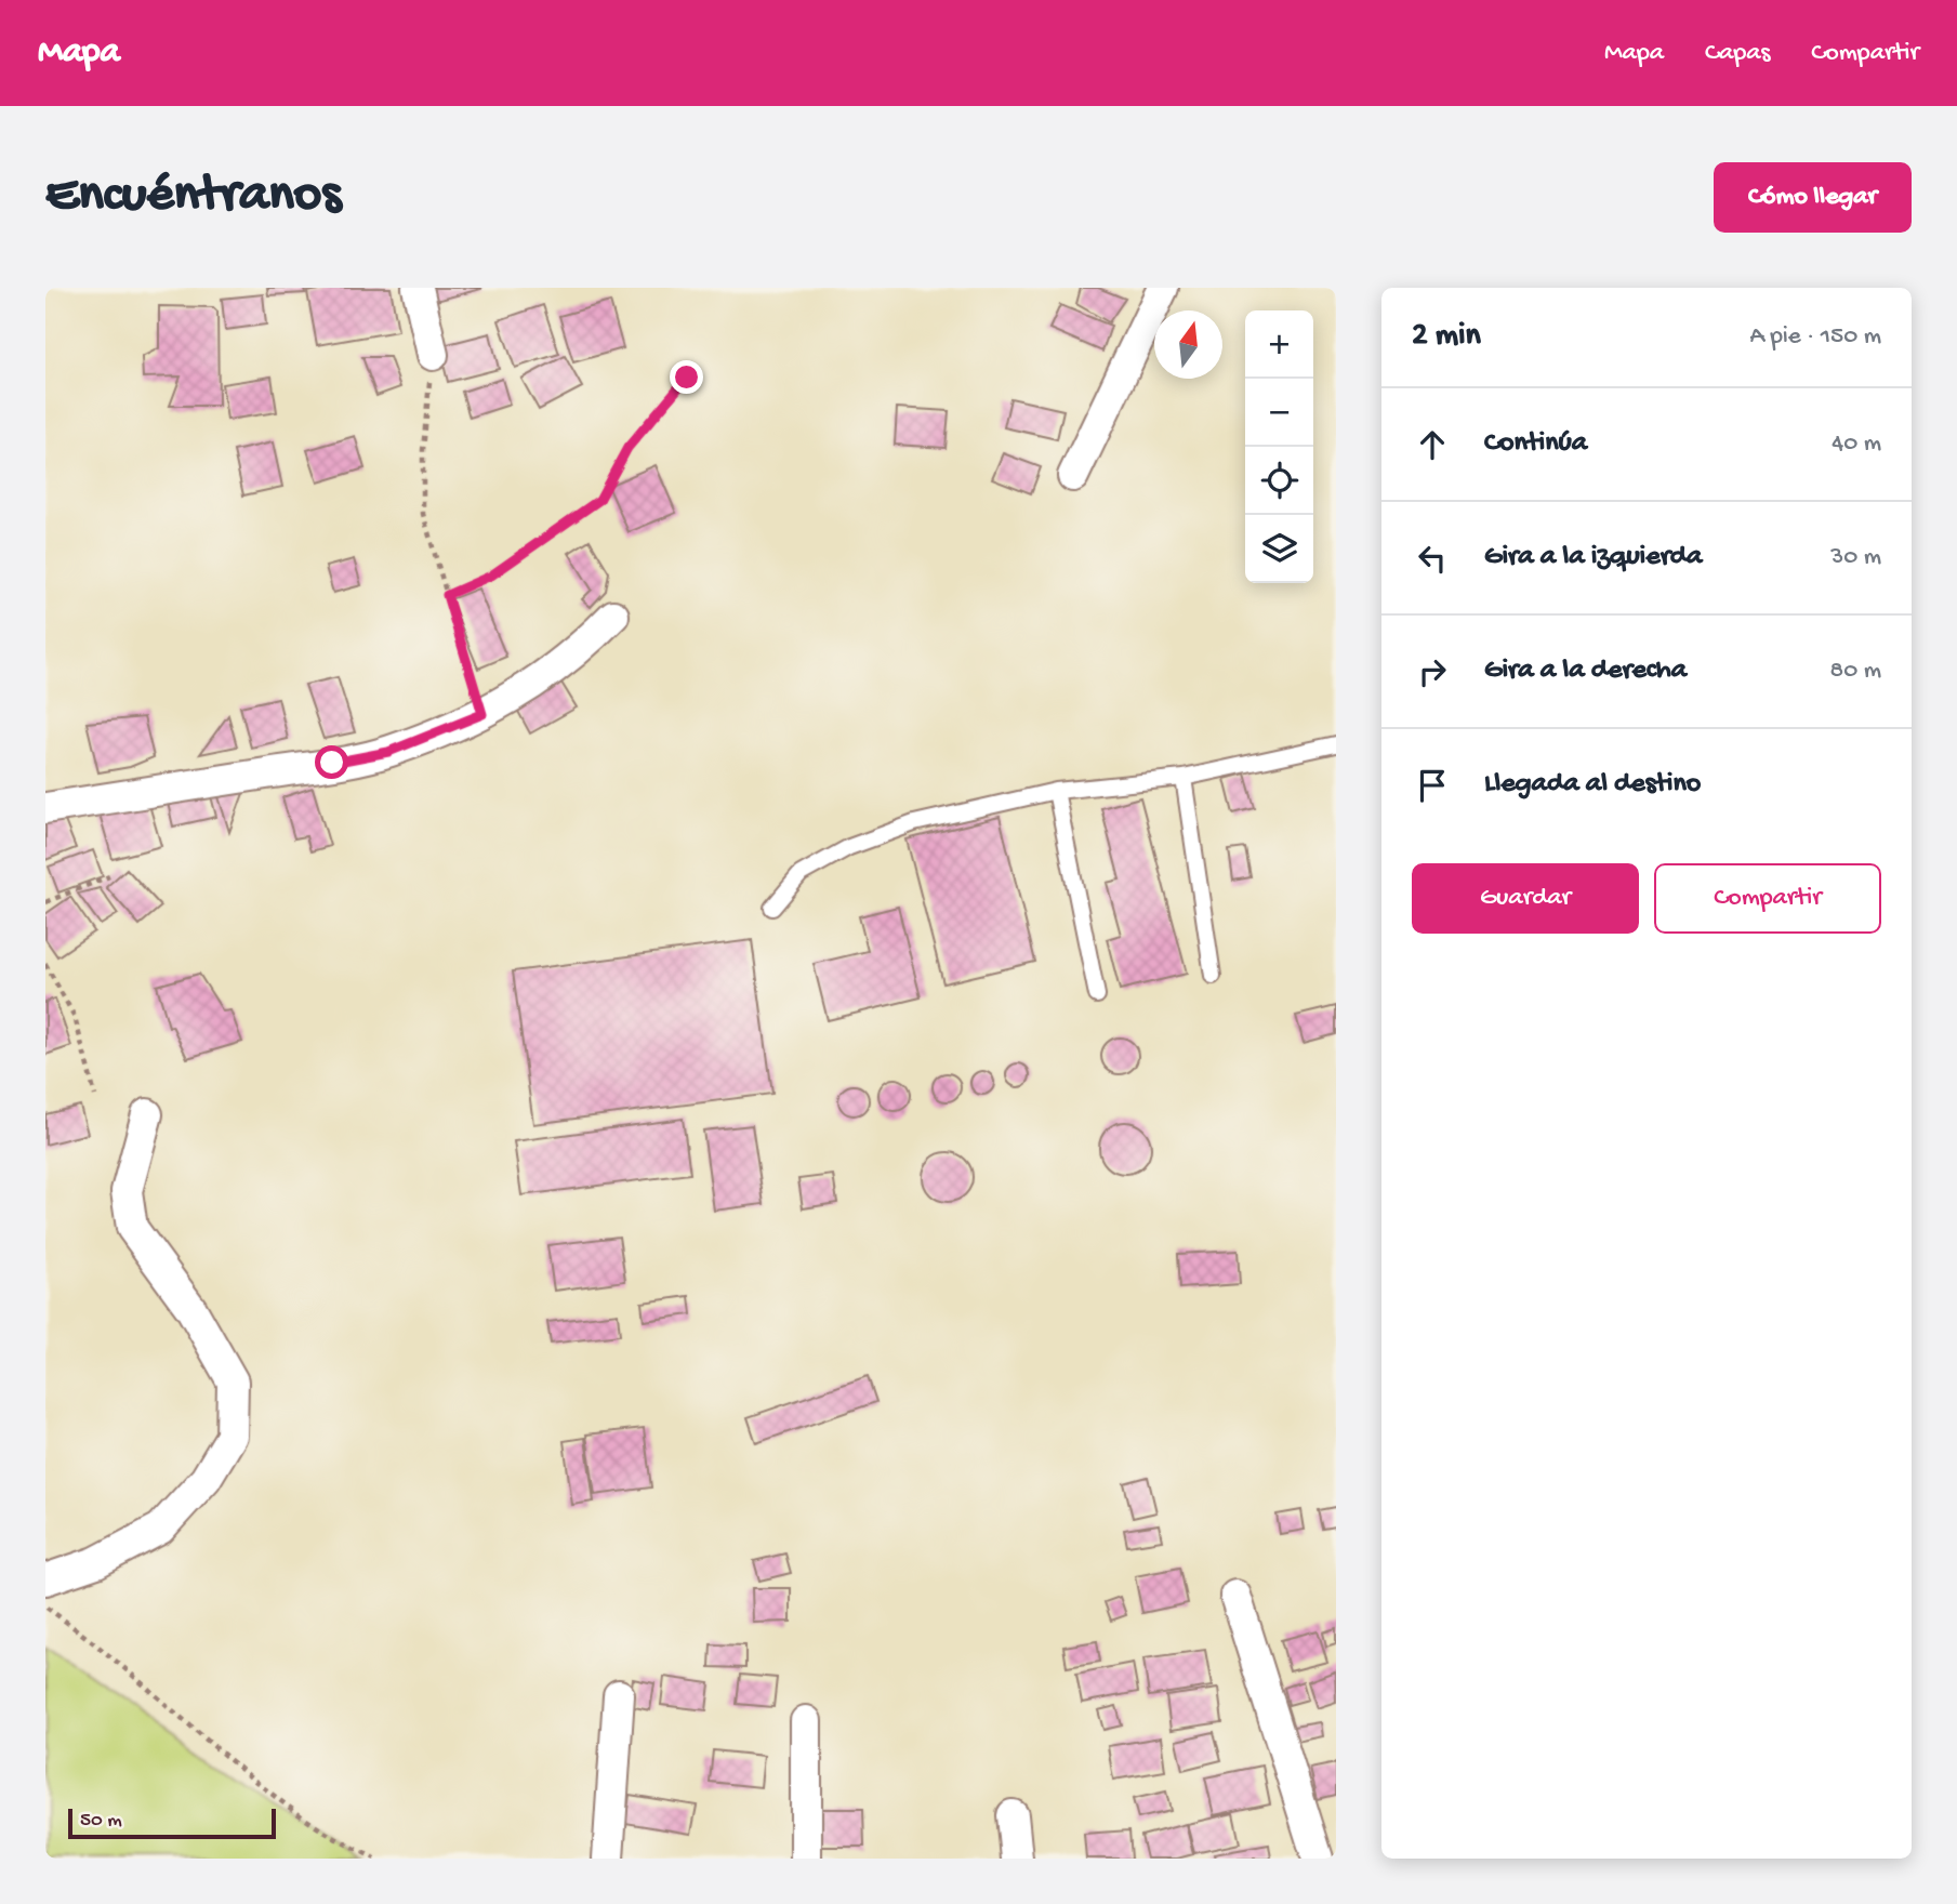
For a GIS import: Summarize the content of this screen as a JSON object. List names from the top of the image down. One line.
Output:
{"scale_bar":"50 m","north":"top","page":{"header":"Mapa","nav":["Mapa","Capas","Compartir"],"buttons":["Cómo llegar",["Guardar","Compartir"]],"title":"Encuéntranos","heading":["2 min","A pie · 150 m"],"map_buttons":["+","−"],"list":[["Continúa","40 m"],["Gira a la izquierda","30 m"],["Gira a la derecha","80 m"],"Llegada al destino"],"scale":"50 m"}}
